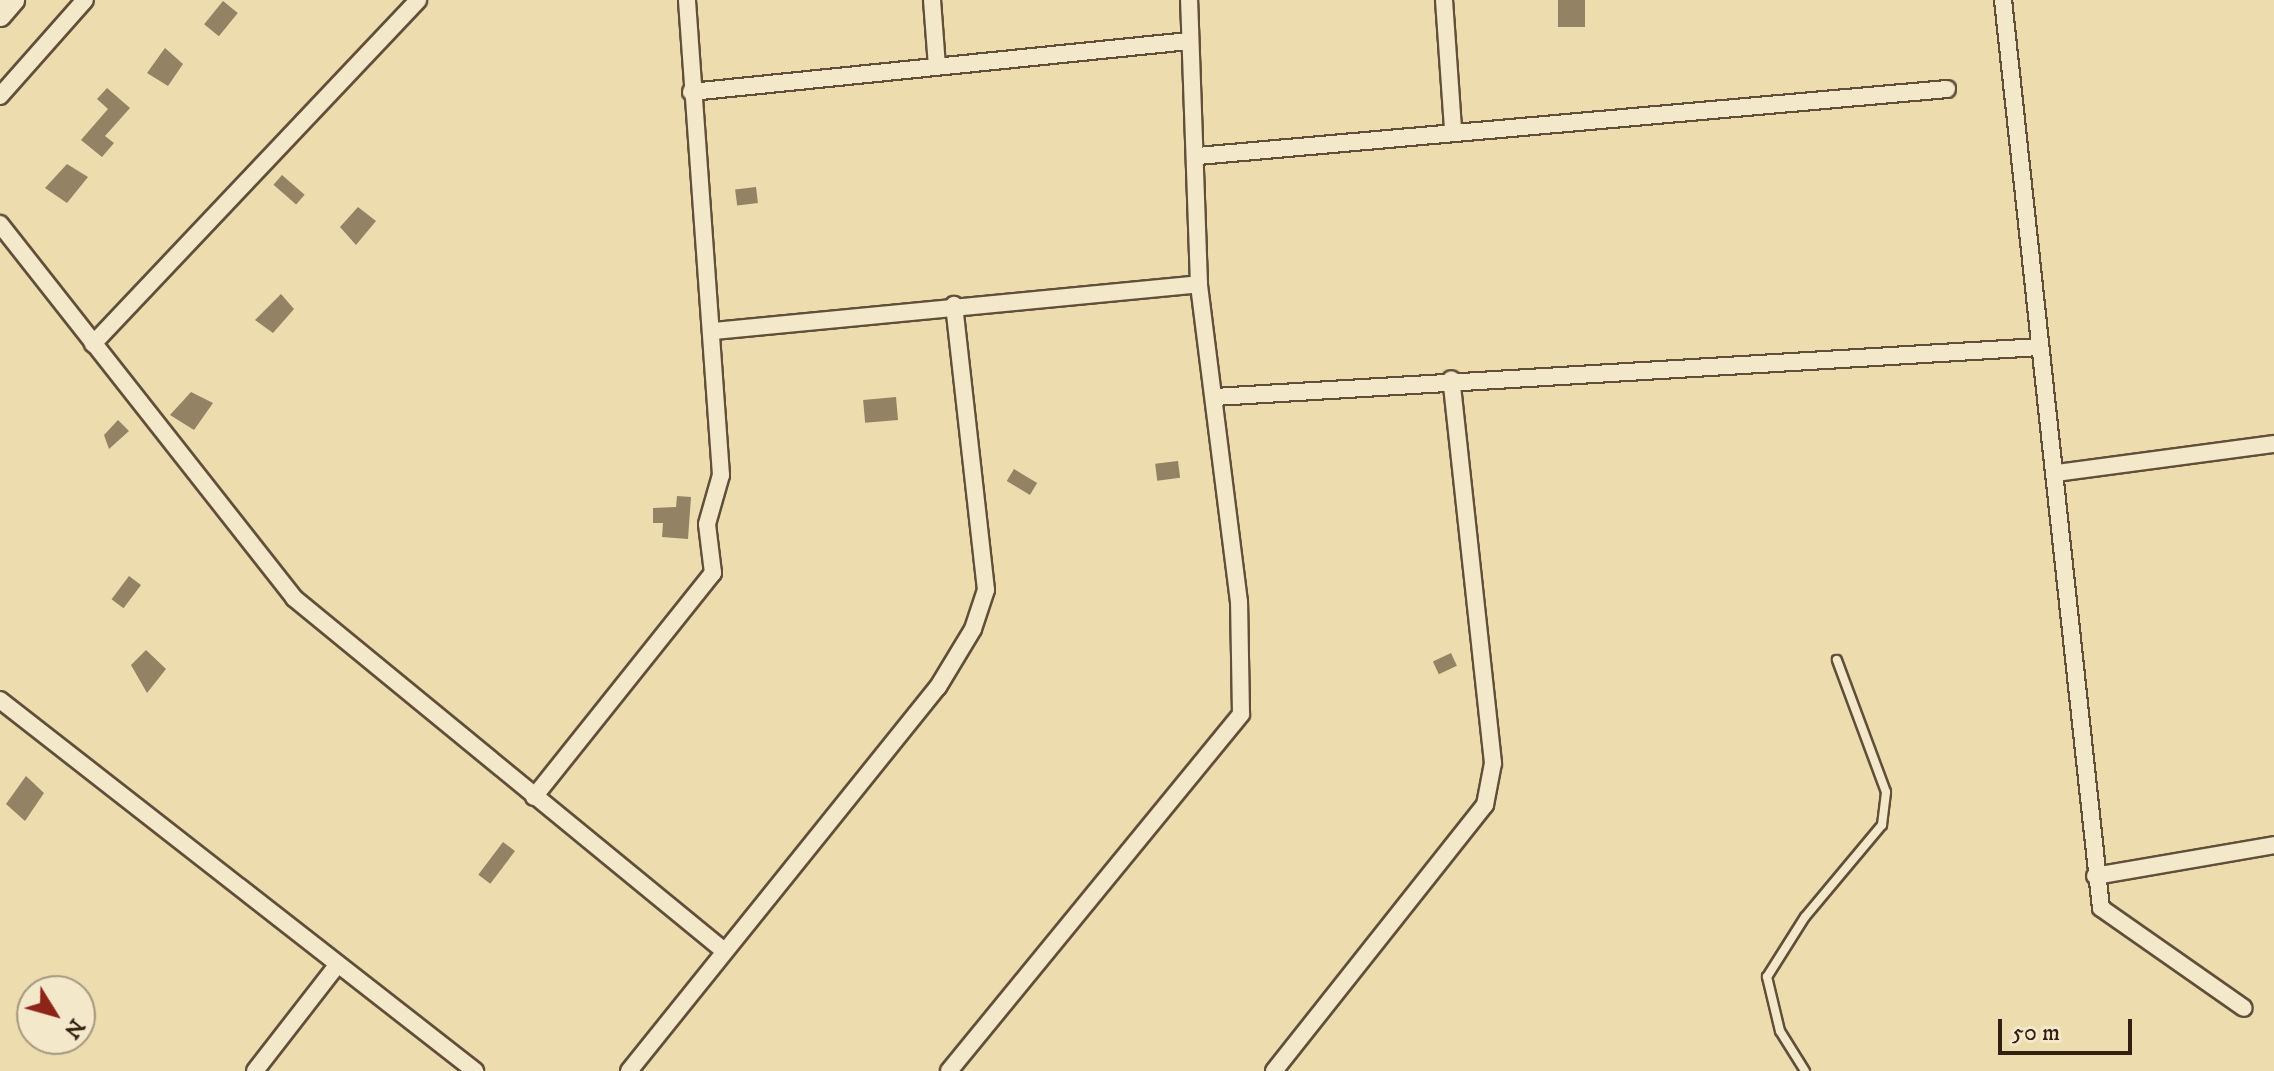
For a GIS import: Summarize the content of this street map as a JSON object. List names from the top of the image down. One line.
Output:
{"scale_bar":"50 m","north":"bottom right"}
